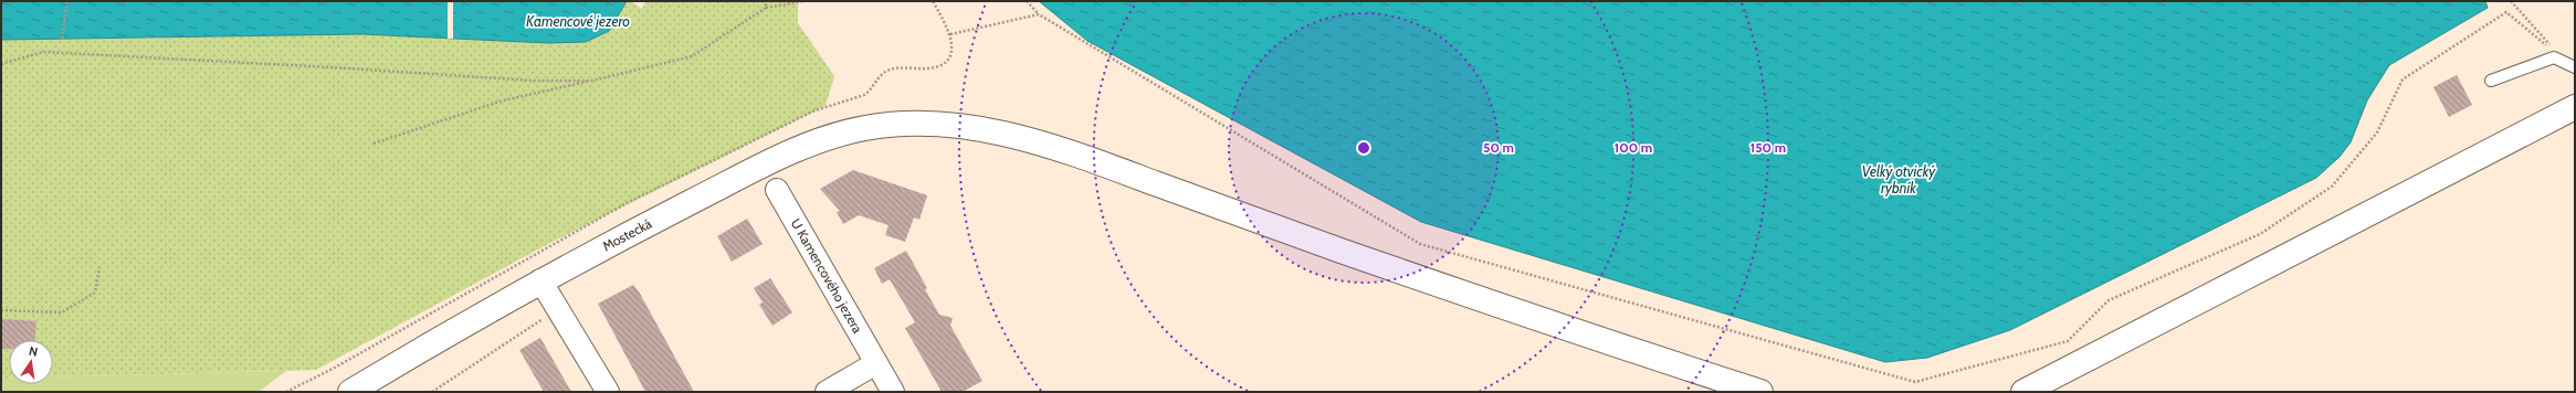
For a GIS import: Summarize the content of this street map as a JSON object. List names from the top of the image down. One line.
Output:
{"streets":{"street":["Mostecká","U Kamencového jezera"]},"water":["Kamencové jezero","Velký otvický rybník"],"north":"top","rings":["50 m","100 m","150 m"]}
